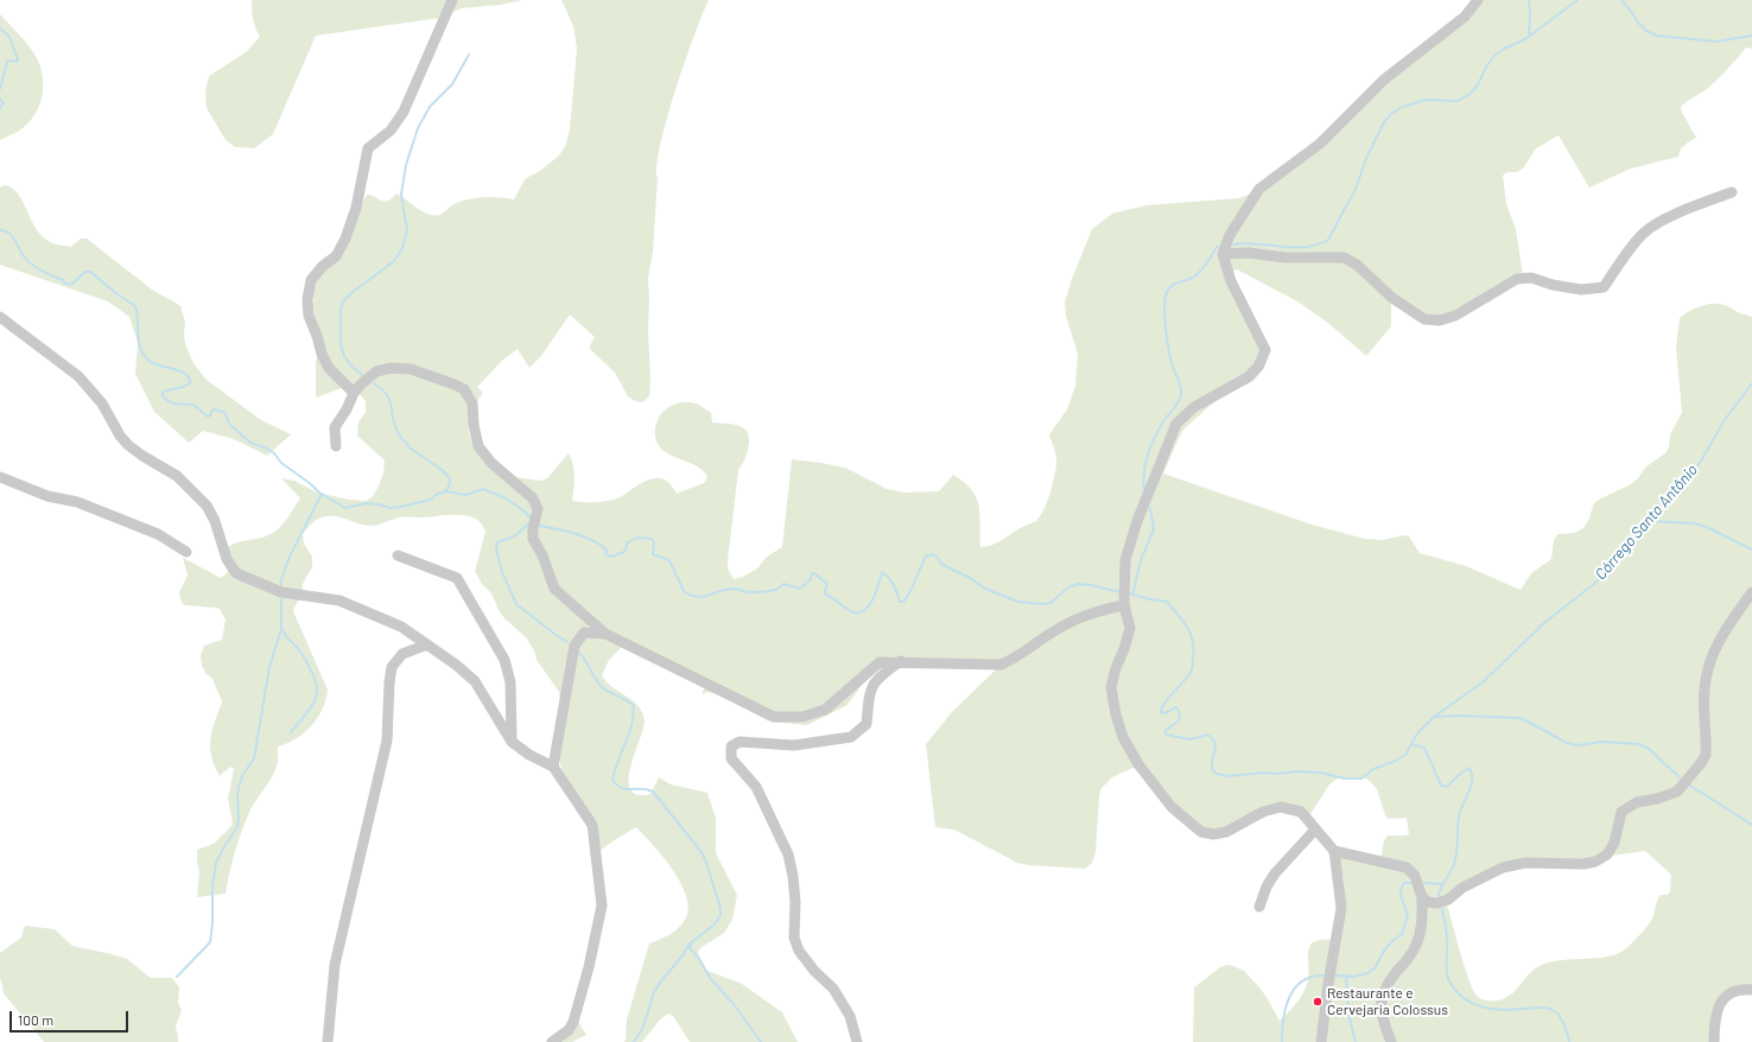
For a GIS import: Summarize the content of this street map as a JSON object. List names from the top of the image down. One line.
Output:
{"water":["Córrego Santo Antônio"],"places":["Restaurante e Cervejaria Colossus"],"scale_bar":"100 m"}
